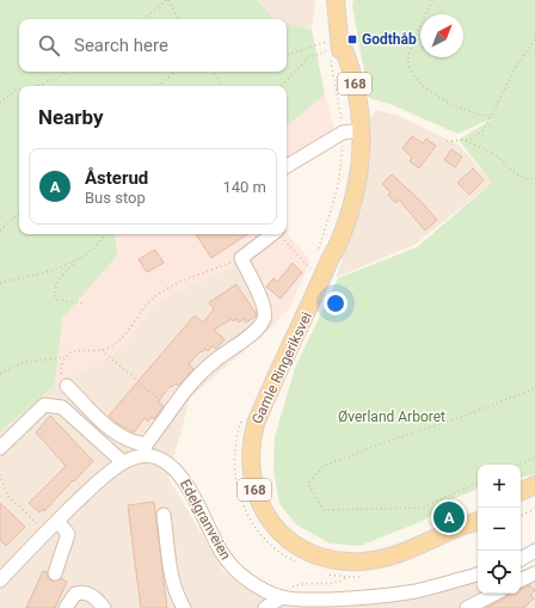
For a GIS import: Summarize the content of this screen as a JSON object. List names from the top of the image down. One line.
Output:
{"streets":{"main road":["168","Gamle Ringeriksvei"],"street":["Edelgranveien"]},"parks":["Øverland Arboret"],"places":{"transit":["Godthåb"]},"north":"top right","page":{"search":"Search here","heading":"Nearby","list":[{"mark":"A","name":"Åsterud","note":"Bus stop","value":"140 m"}],"map_buttons":["+","−"],"pins":"A"}}
